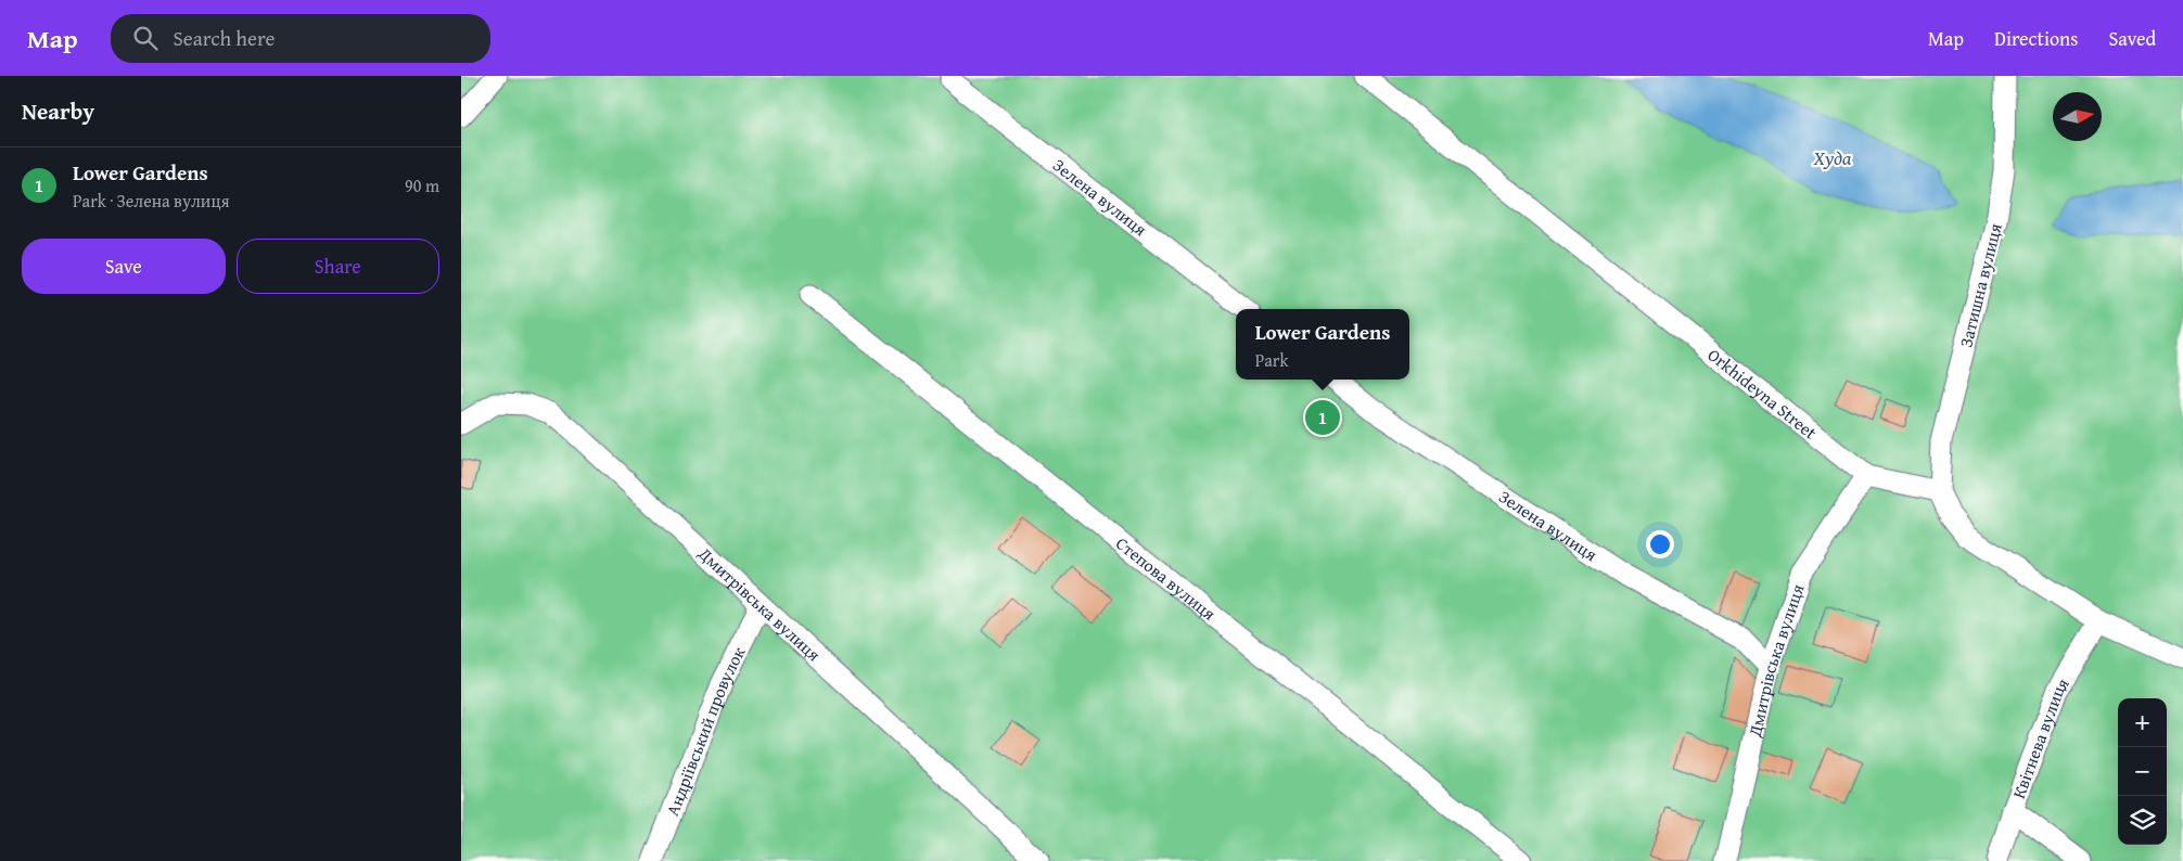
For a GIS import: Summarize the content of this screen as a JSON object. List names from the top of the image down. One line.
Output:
{"streets":{"street":["Зелена вулиця","Затишна вулиця","Orkhideyna Street","Степова вулиця","Дмитрівська вулиця","Андріївський провулок","Квітнева вулиця"]},"crossings":[["Зелена вулиця","Дмитрівська вулиця"],["Затишна вулиця","Orkhideyna Street"],["Orkhideyna Street","Дмитрівська вулиця"],["Дмитрівська вулиця","Андріївський провулок"]],"water":["Худа"],"north":"right","page":{"header":"Map","search":"Search here","nav":["Map","Directions","Saved"],"heading":"Nearby","list":[{"mark":"1","name":"Lower Gardens","note":"Park · Зелена вулиця","value":"90 m"}],"buttons":["Save","Share"],"popup":["Lower Gardens","Park"],"pins":"1","map_buttons":["+","−"]}}
